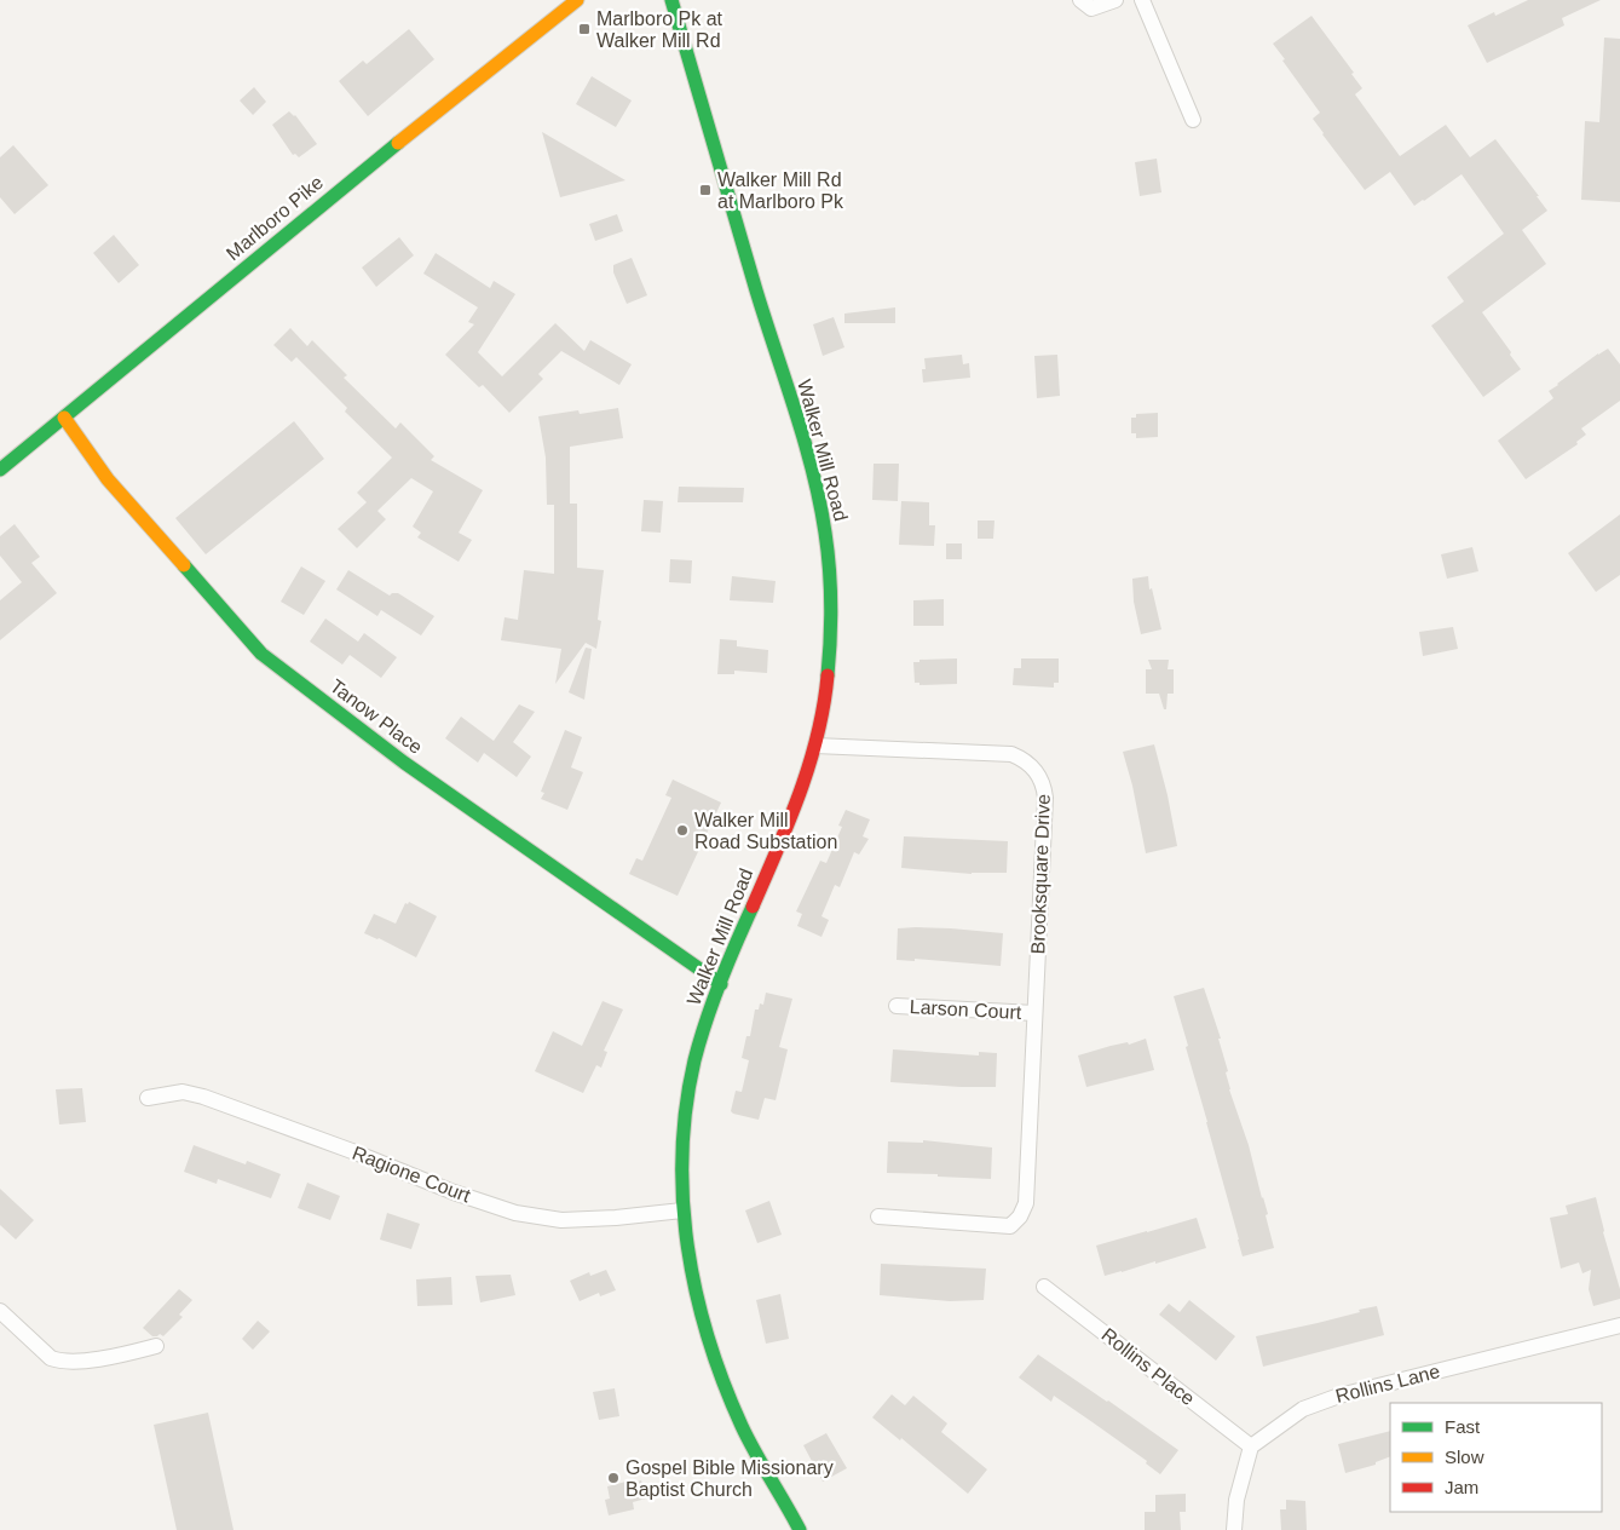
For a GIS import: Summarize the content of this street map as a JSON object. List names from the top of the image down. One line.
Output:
{"streets":{"street":["Marlboro Pike","Walker Mill Road","Tanow Place","Brooksquare Drive","Larson Court","Ragione Court","Rollins Place","Rollins Lane"]},"crossings":[["Marlboro Pike","Tanow Place"],["Walker Mill Road","Tanow Place"],["Walker Mill Road","Brooksquare Drive"],["Walker Mill Road","Ragione Court"],["Brooksquare Drive","Larson Court"],["Rollins Place","Rollins Lane"]],"places":{"transit":["Marlboro Pk at Walker Mill Rd","Walker Mill Rd at Marlboro Pk"],"other":["Walker Mill Road Substation","Gospel Bible Missionary Baptist Church"]},"legend":["Fast","Slow","Jam"]}
